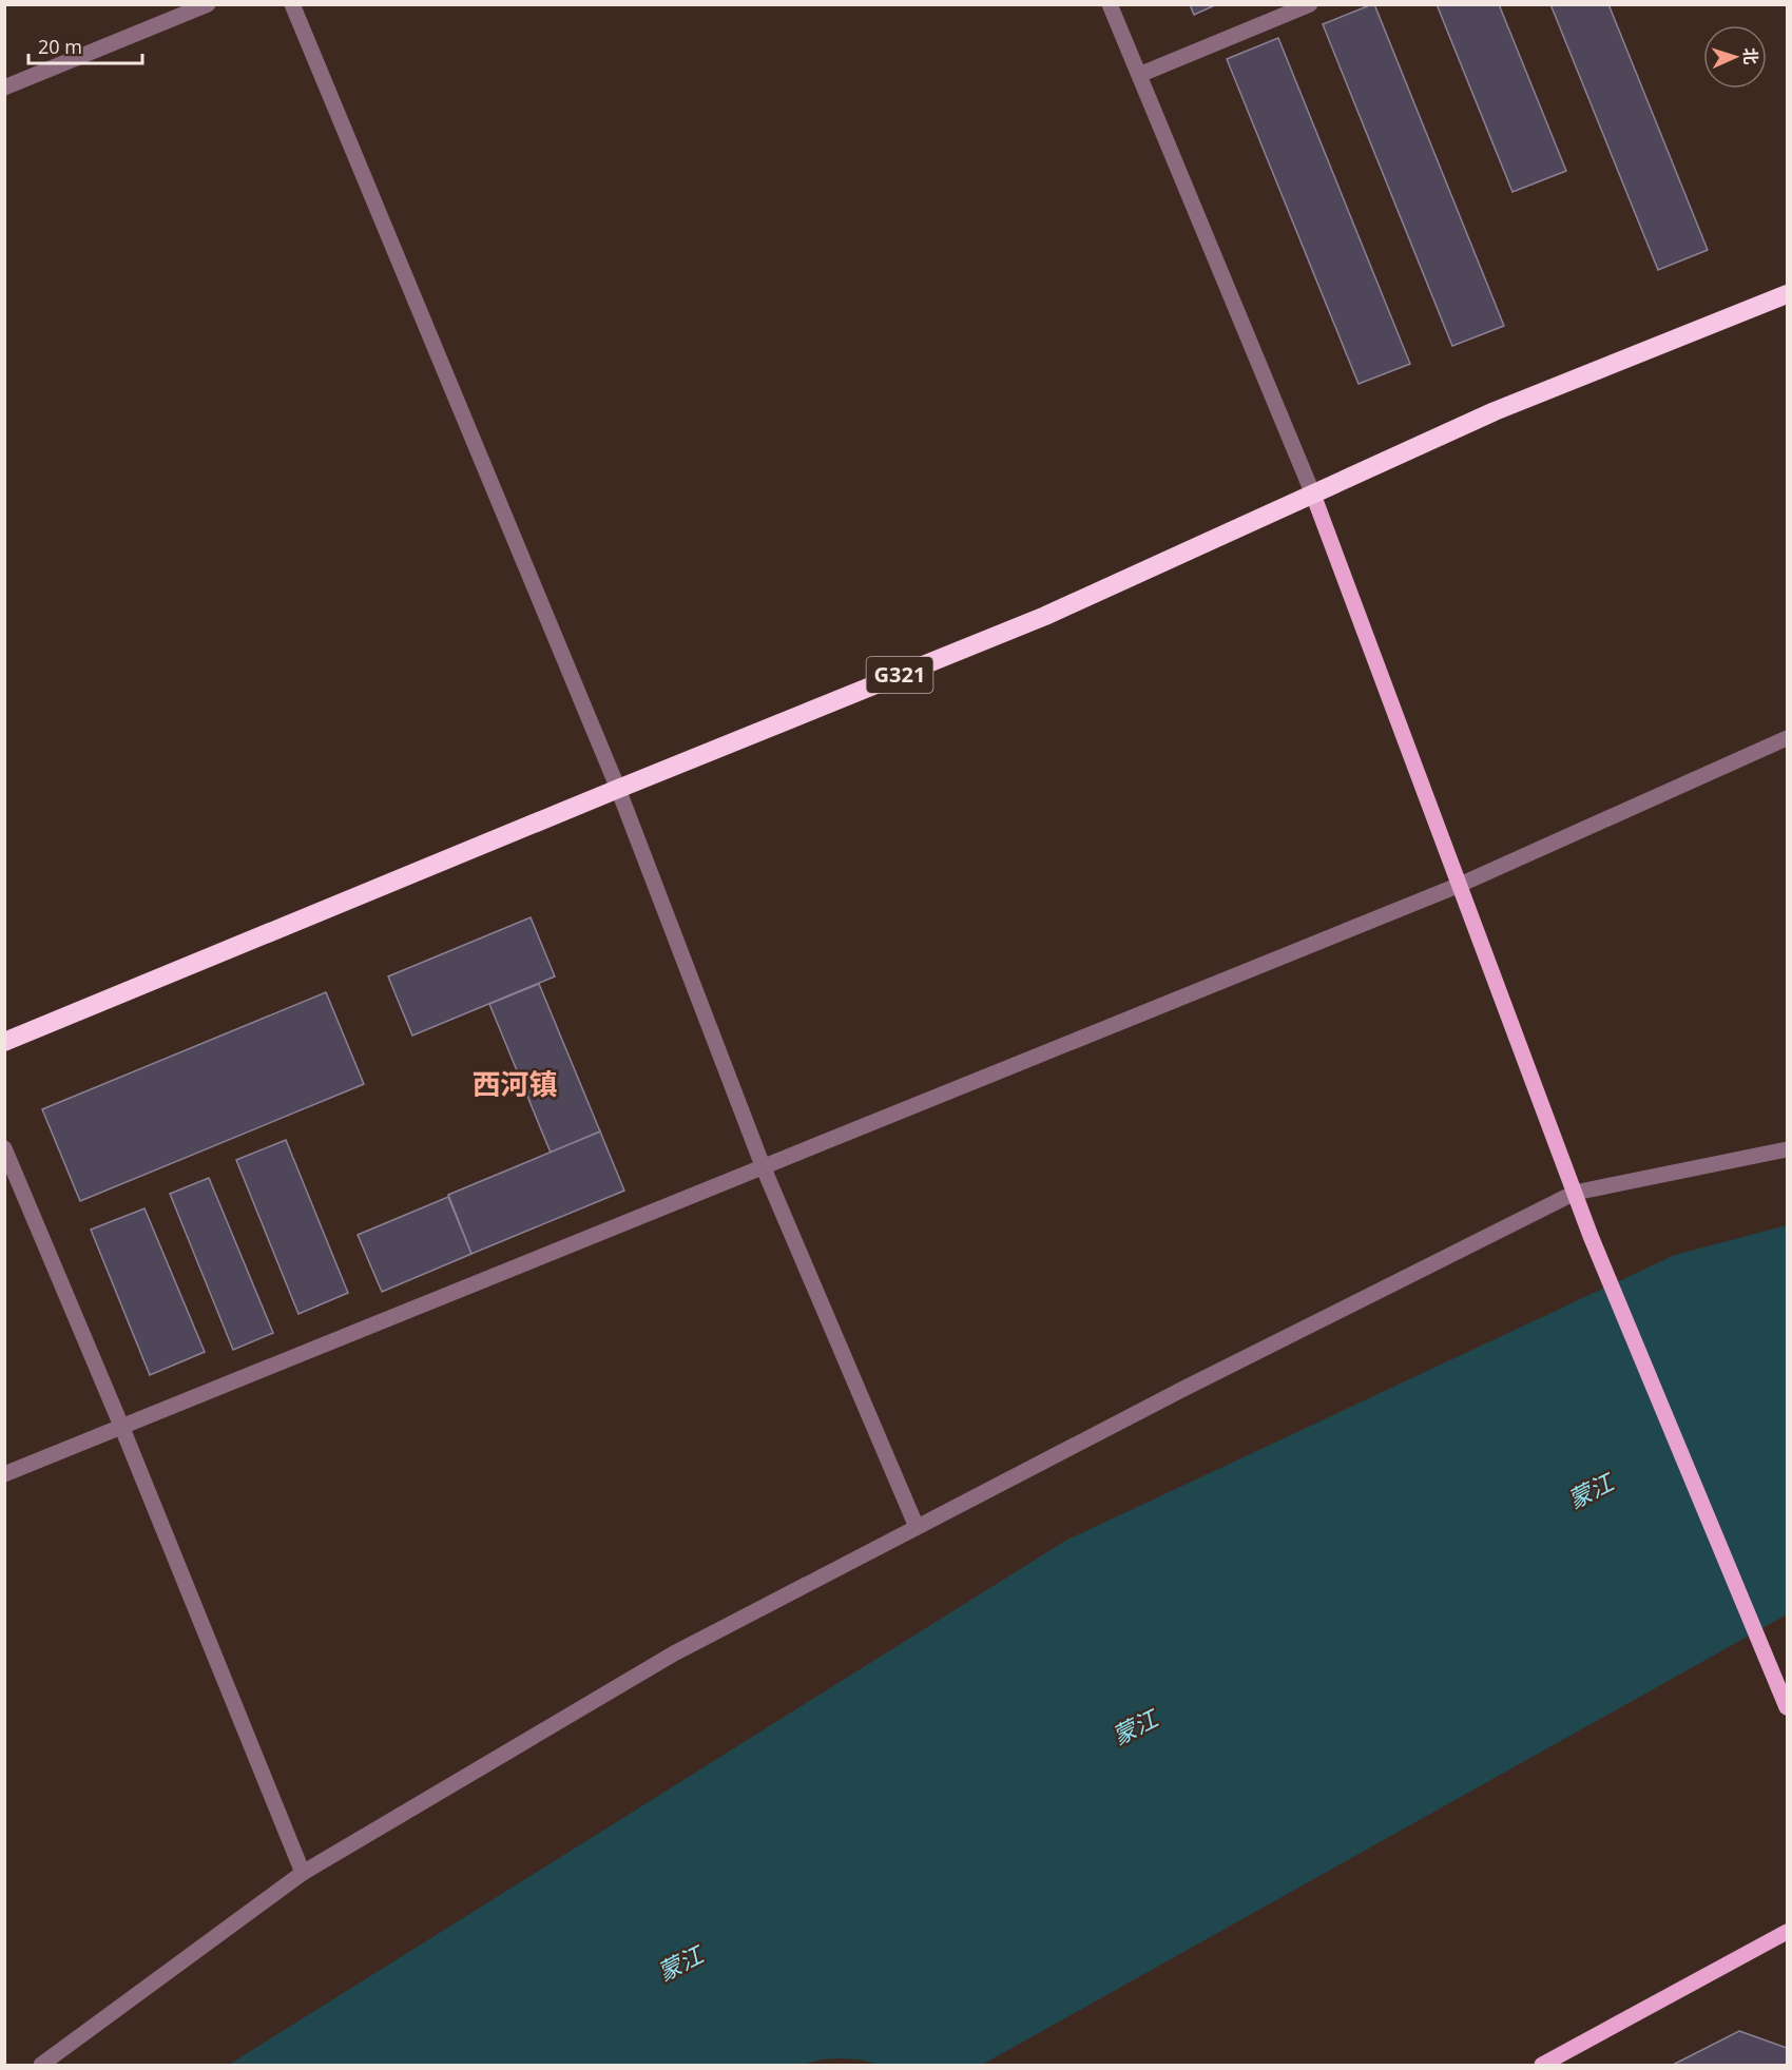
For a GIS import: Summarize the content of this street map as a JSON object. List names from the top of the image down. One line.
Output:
{"streets":{"highway":["G321"]},"districts":["西河镇"],"water":["蒙江"],"scale_bar":"20 m","north":"right"}
